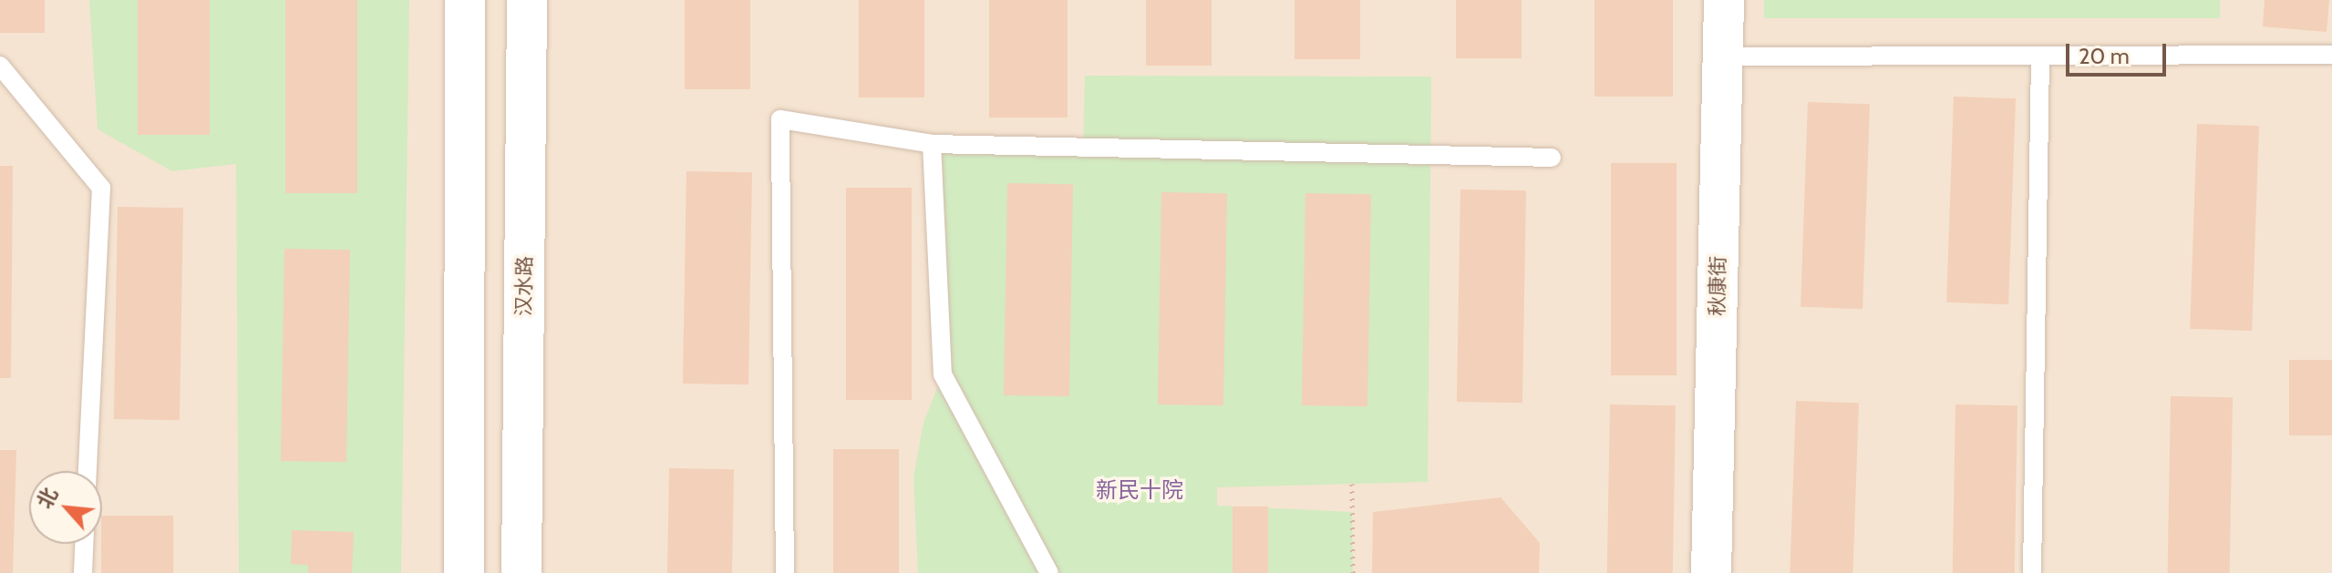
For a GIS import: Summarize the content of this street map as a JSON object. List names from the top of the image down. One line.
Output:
{"streets":{"main road":["汉水路","秋康街"]},"districts":["新民十院"],"scale_bar":"20 m","north":"top left"}
